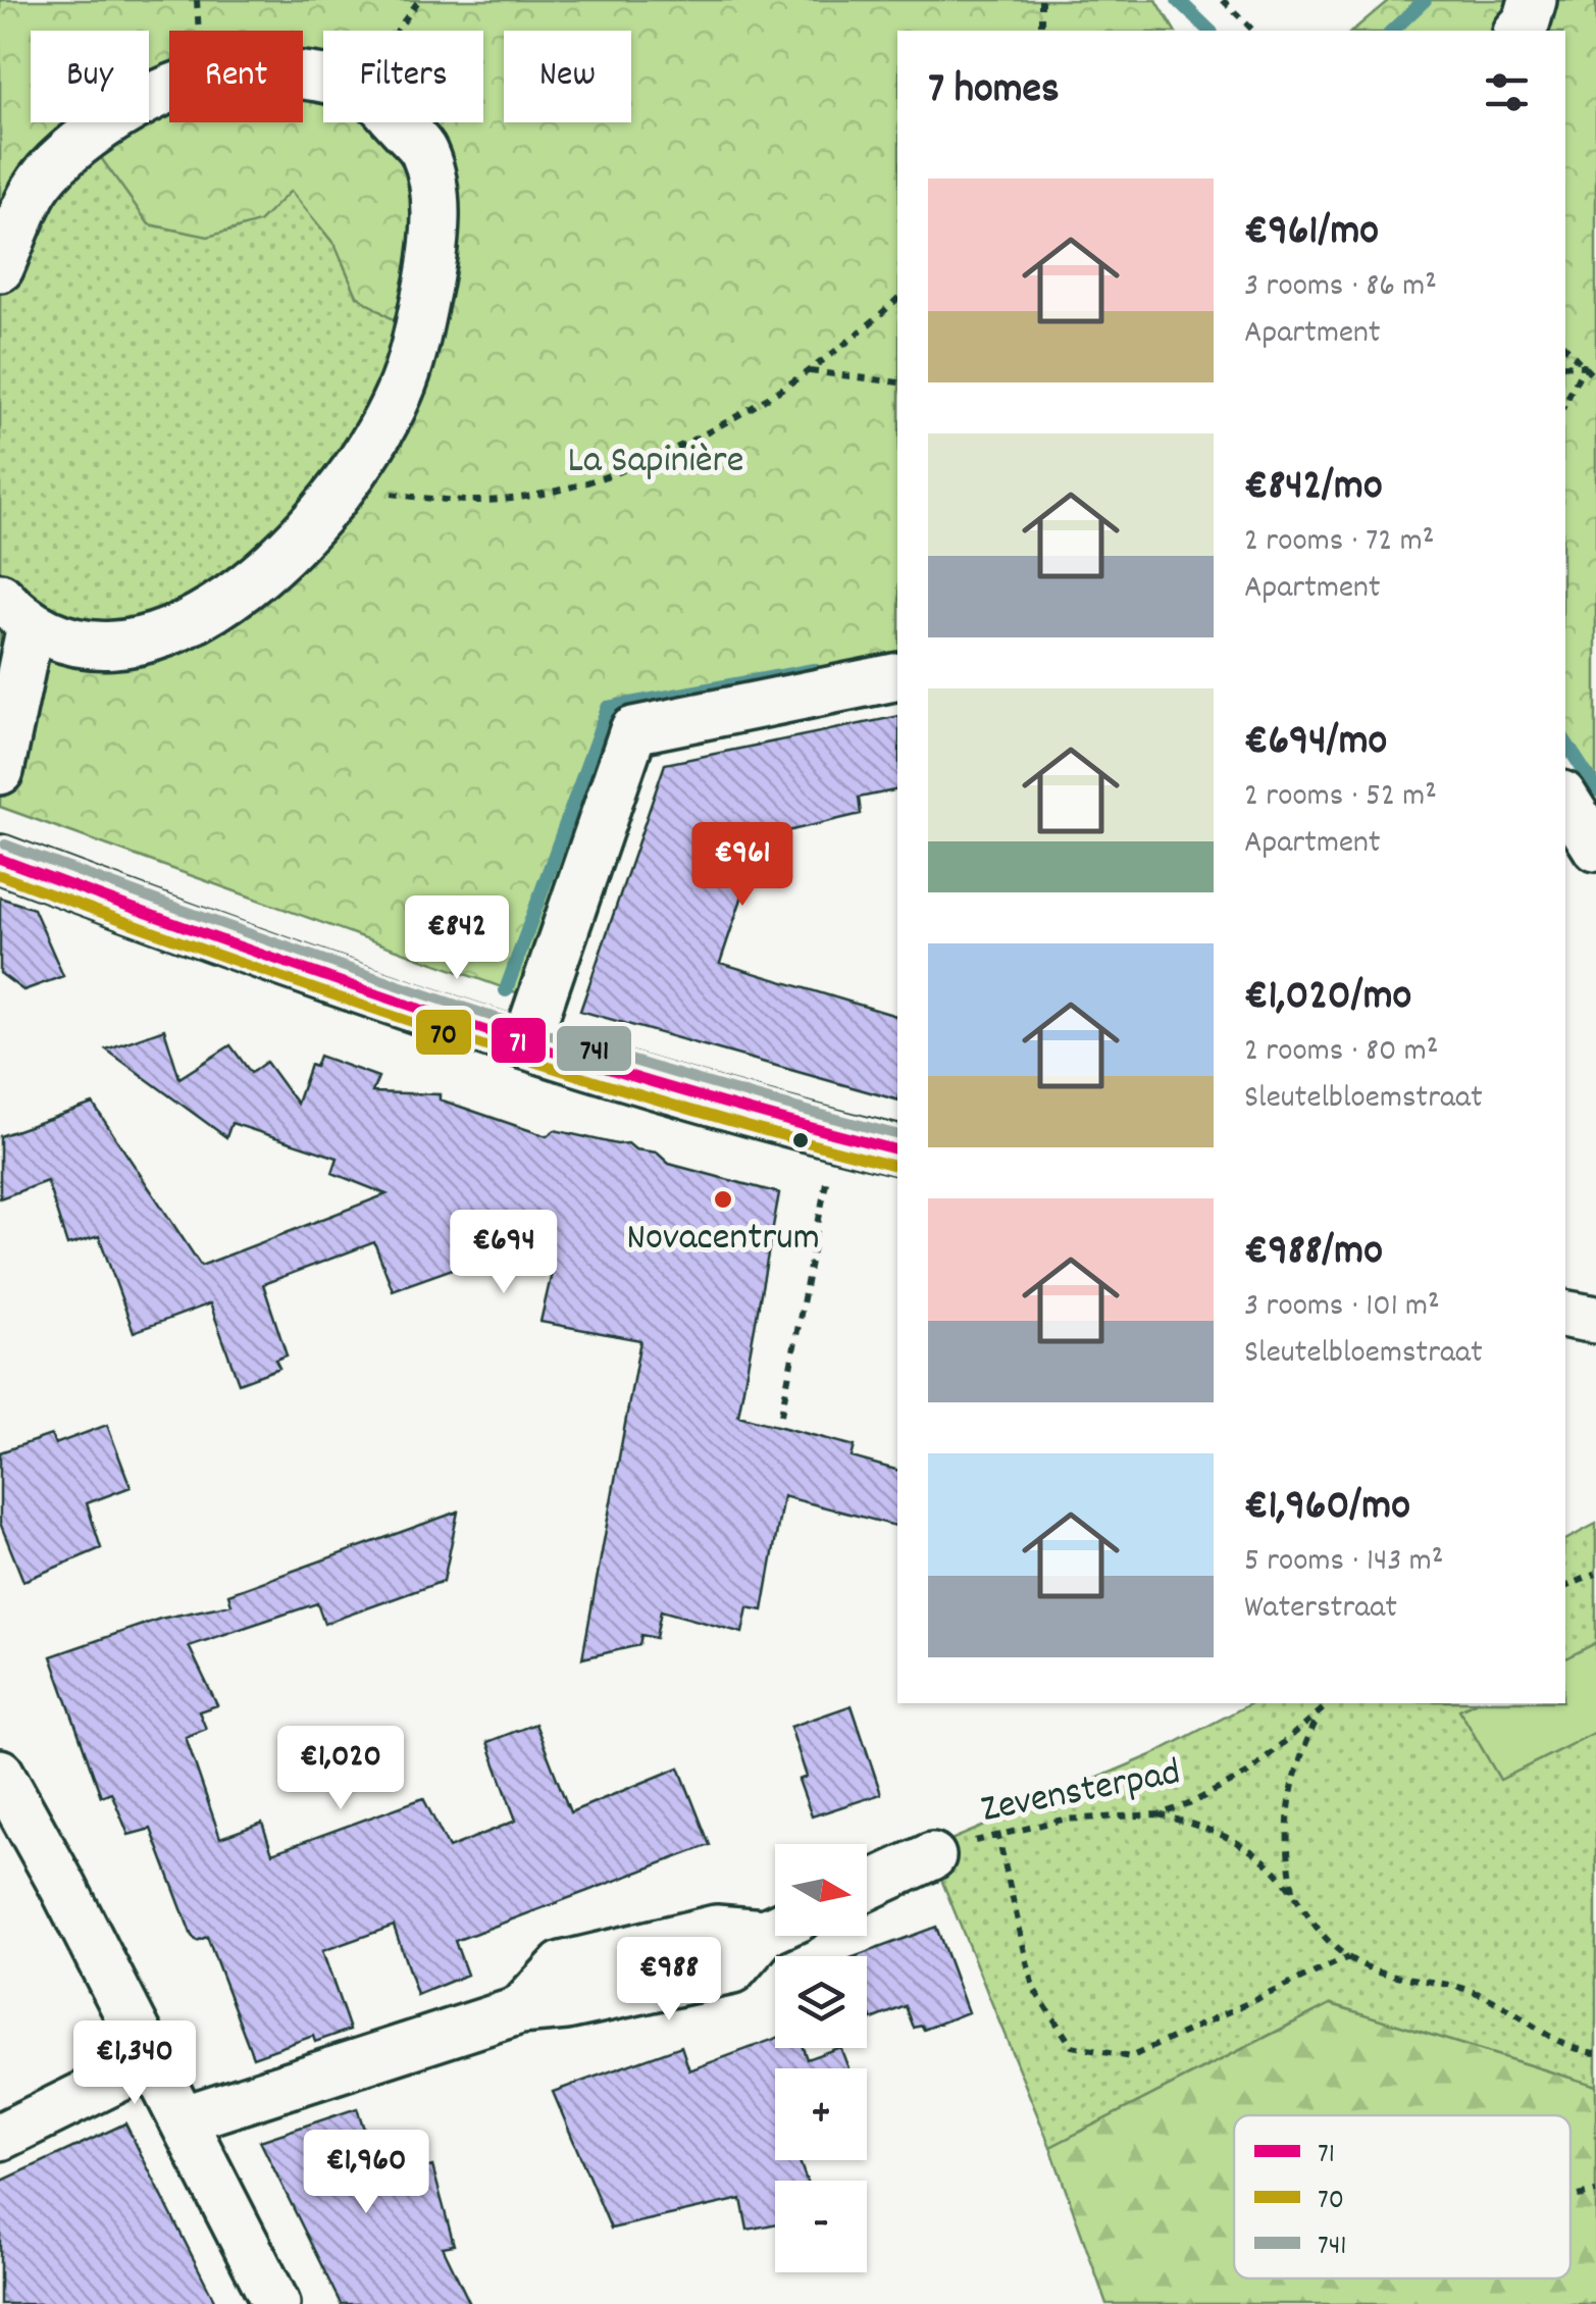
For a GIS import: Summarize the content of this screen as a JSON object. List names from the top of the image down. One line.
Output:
{"streets":{"path":["Zevensterpad"]},"parks":["La Sapinière"],"places":["Novacentrum"],"lines":["transit line 741","transit line 71","transit line 70"],"legend":["71","70","741"],"north":"right","page":{"chip":["Buy","Rent","Filters","New"],"heading":"7 homes","list":[{"name":"€961/mo","note":"3 rooms · 86 m² · Apartment"},{"name":"€842/mo","note":"2 rooms · 72 m² · Apartment"},{"name":"€694/mo","note":"2 rooms · 52 m² · Apartment"},{"name":"€1,020/mo","note":"2 rooms · 80 m² · Sleutelbloemstraat"},{"name":"€988/mo","note":"3 rooms · 101 m² · Sleutelbloemstraat"},{"name":"€1,960/mo","note":"5 rooms · 143 m² · Waterstraat"}],"price":["€961","€842","€694","€1,020","€988","€1,340","€1,960"],"map_buttons":["+","−"]}}
